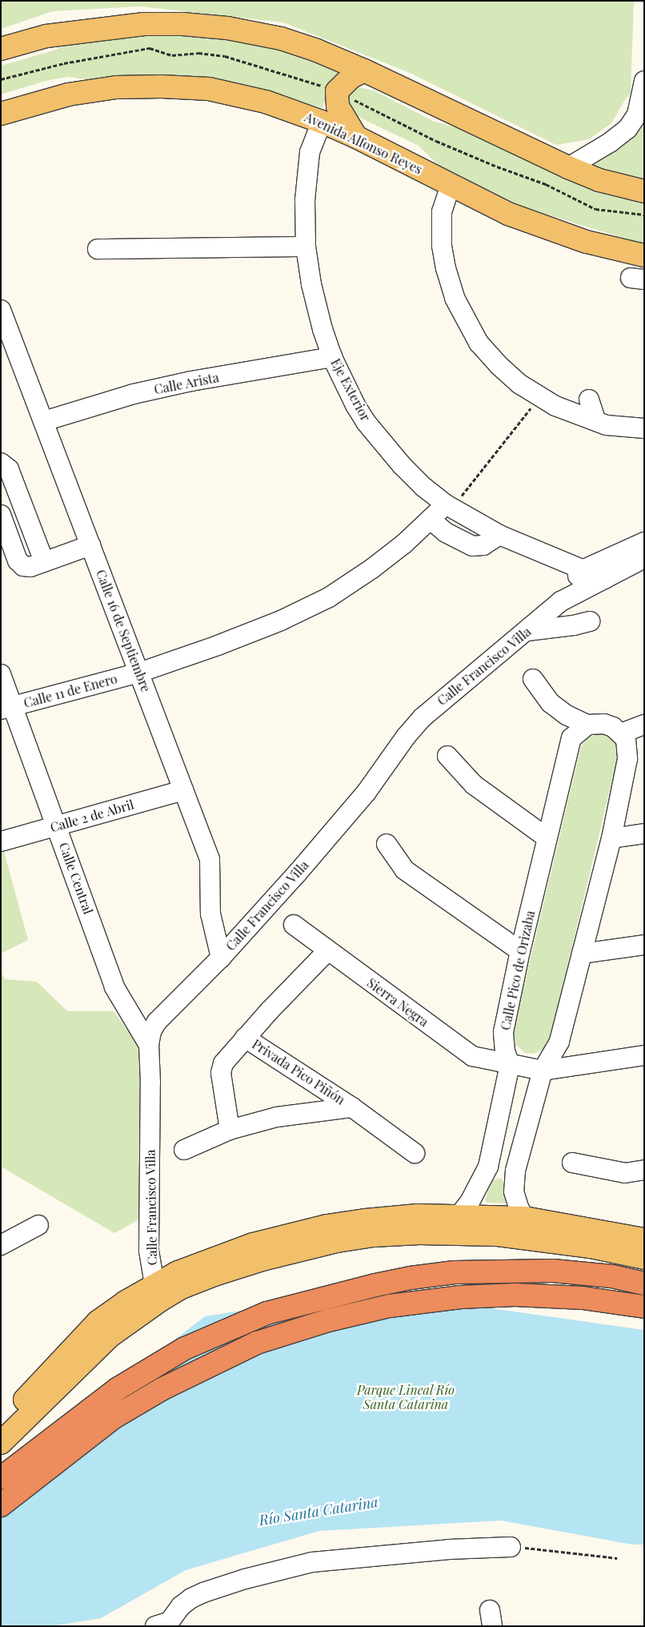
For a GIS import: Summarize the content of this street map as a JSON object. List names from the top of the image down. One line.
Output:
{"streets":{"main road":["Avenida Alfonso Reyes"],"street":["Calle Arista","Eje Exterior","Calle 16 de Septiembre","Calle Francisco Villa","Calle 11 de Enero","Calle 2 de Abril","Calle Central","Calle Pico de Orizaba","Sierra Negra","Privada Pico Piñón"]},"crossings":[["Avenida Alfonso Reyes","Eje Exterior"],["Calle Arista","Eje Exterior"],["Calle Arista","Calle 16 de Septiembre"],["Eje Exterior","Calle Francisco Villa"],["Eje Exterior","Calle 11 de Enero"],["Calle 16 de Septiembre","Calle Francisco Villa"],["Calle 16 de Septiembre","Calle 11 de Enero"],["Calle 16 de Septiembre","Calle 2 de Abril"],["Calle Francisco Villa","Calle Central"],["Calle 11 de Enero","Calle Central"],["Calle 2 de Abril","Calle Central"],["Calle Pico de Orizaba","Sierra Negra"],["Sierra Negra","Privada Pico Piñón"]],"water":["Río Santa Catarina"],"parks":["Parque Lineal Río Santa Catarina"]}
